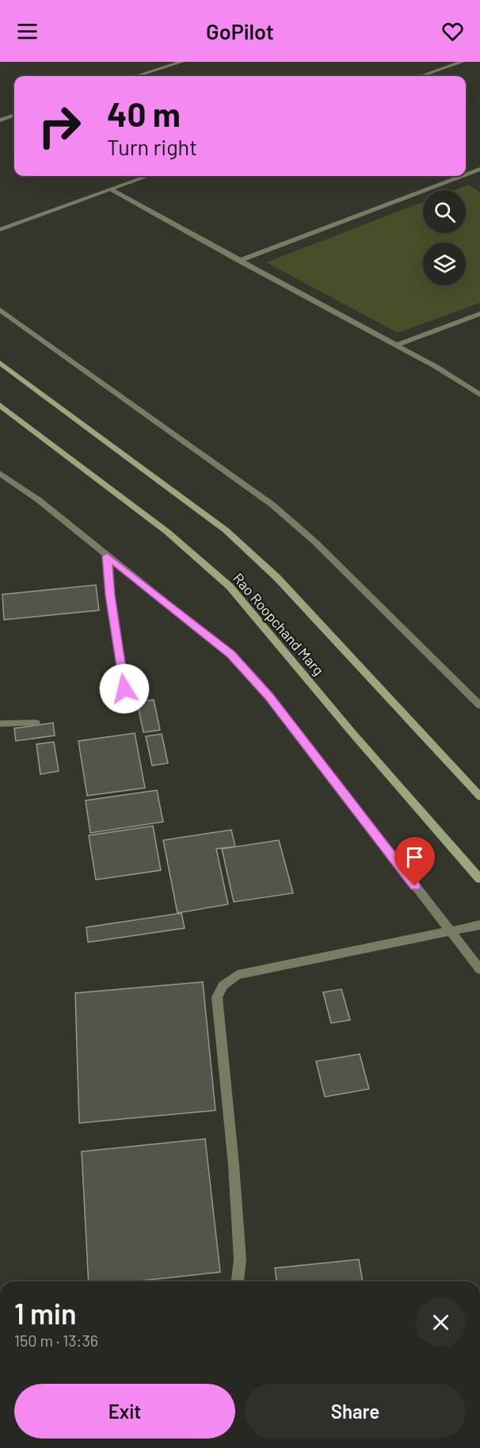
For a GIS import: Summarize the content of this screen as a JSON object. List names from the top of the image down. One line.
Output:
{"streets":{"main road":["Rao Roopchand Marg"]},"page":{"header":"GoPilot","turn":["40 m","Turn right"],"heading":["1 min","150 m · 13:36"],"buttons":["Exit","Share"]}}
